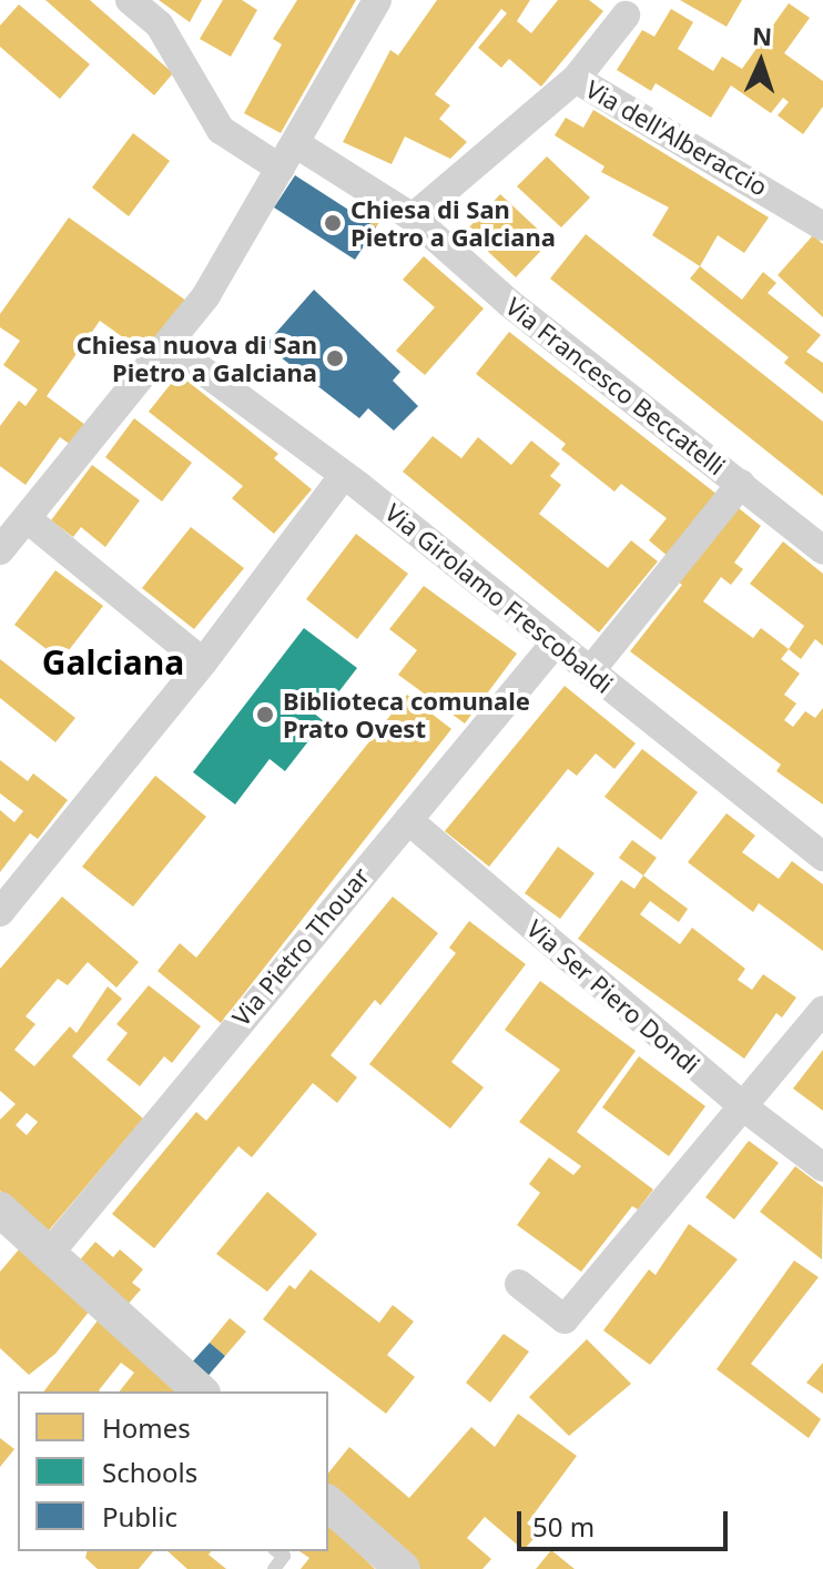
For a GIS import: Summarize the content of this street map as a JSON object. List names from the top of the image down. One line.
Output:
{"streets":{"street":["Via dell'Alberaccio","Via Francesco Beccatelli","Via Girolamo Frescobaldi","Via Pietro Thouar","Via Ser Piero Dondi"]},"crossings":[["Via dell'Alberaccio","Via Francesco Beccatelli"],["Via Girolamo Frescobaldi","Via Pietro Thouar"],["Via Pietro Thouar","Via Ser Piero Dondi"]],"districts":["Galciana"],"places":["Chiesa di San Pietro a Galciana","Chiesa nuova di San Pietro a Galciana","Biblioteca comunale Prato Ovest"],"legend":["Homes","Schools","Public"],"scale_bar":"50 m","north":"top"}
